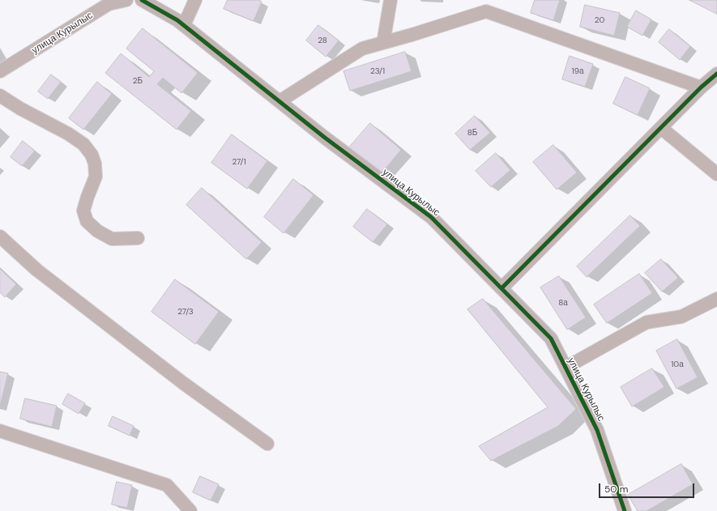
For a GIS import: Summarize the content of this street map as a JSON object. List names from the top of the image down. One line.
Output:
{"streets":{"street":["улица Курылыс"]},"house_numbers":["20","28","23/1","19а","2Б","8Б","27/1","8а","27/3","10а"],"scale_bar":"50 m"}
